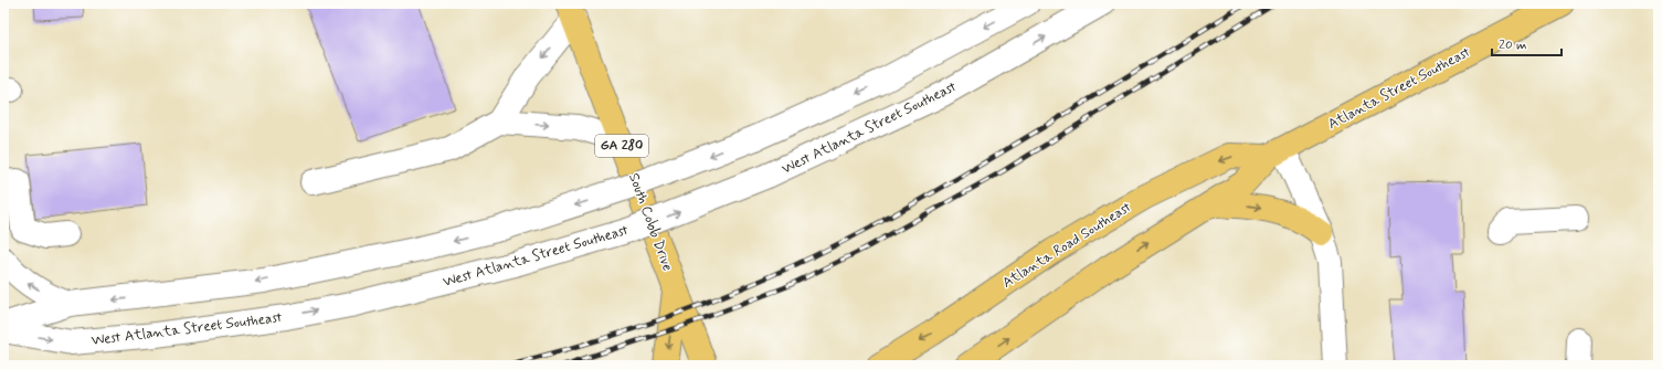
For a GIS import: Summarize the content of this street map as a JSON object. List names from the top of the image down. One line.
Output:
{"streets":{"main road":["Atlanta Street Southeast","GA 280","South Cobb Drive","Atlanta Road Southeast"],"street":["West Atlanta Street Southeast"]},"crossings":[["Atlanta Street Southeast","Atlanta Road Southeast"]],"scale_bar":"20 m"}
